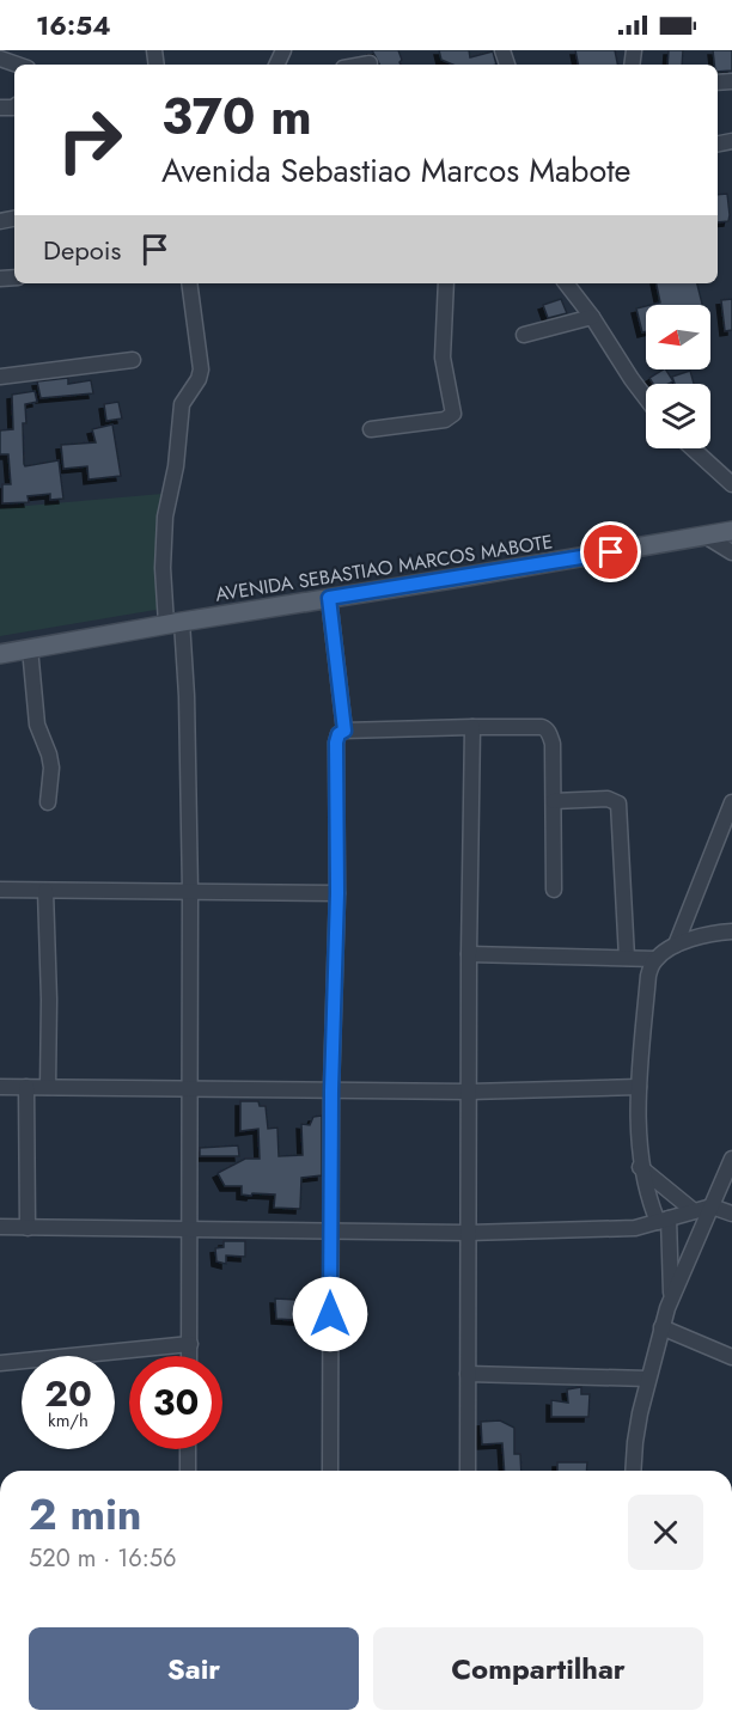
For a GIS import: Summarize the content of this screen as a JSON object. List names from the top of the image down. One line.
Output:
{"streets":{"main road":["AVENIDA SEBASTIAO MARCOS MABOTE"]},"north":"left","page":{"status":"16:54","turn":["370 m","Avenida Sebastiao Marcos Mabote"],"then":"Depois","speed":"20 km/h","limit":"30","heading":["2 min","520 m · 16:56"],"buttons":["Sair","Compartilhar"]}}
